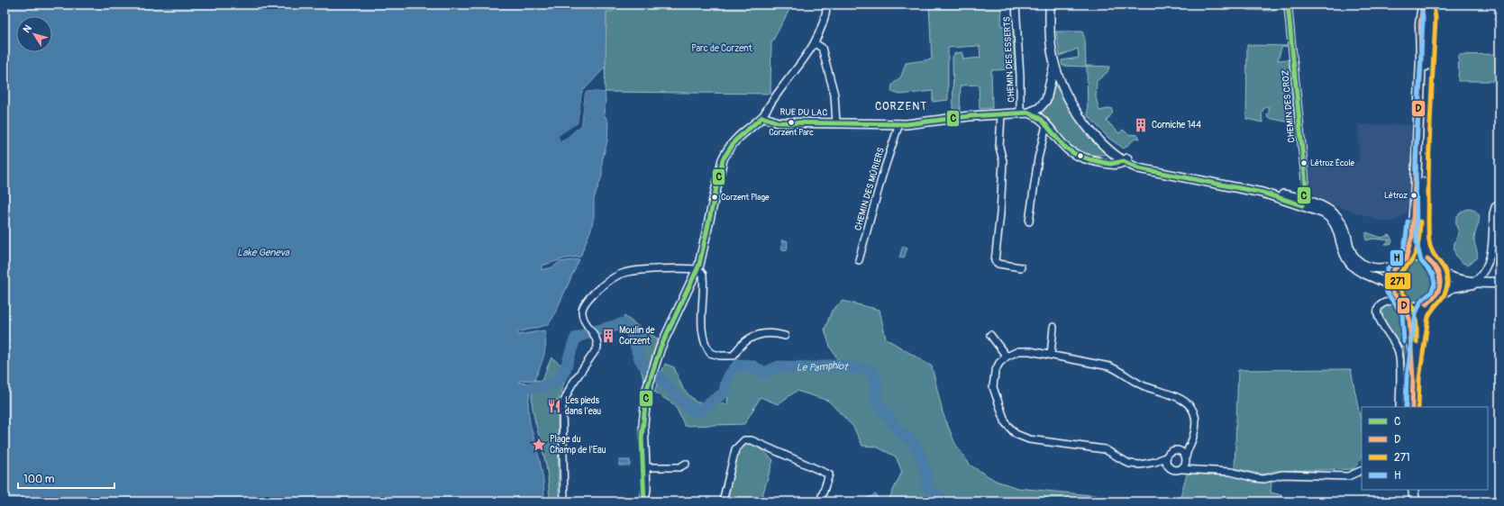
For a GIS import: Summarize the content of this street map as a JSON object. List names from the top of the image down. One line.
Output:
{"streets":{"street":["CHEMIN DES ESSERTS","CHEMIN DES CROZ","RUE DU LAC","CHEMIN DES MÛRIERS"]},"crossings":[["CHEMIN DES ESSERTS","RUE DU LAC"],["RUE DU LAC","CHEMIN DES MÛRIERS"]],"districts":["CORZENT"],"water":["Lake Geneva","Le Pamphiot"],"parks":["Parc de Corzent"],"places":{"other":["Corzent Parc","Létroz École","Létroz","Corzent Plage"],"building":["Corniche 144","Moulin de Corzent"],"restaurant":["Les pieds dans l'eau"],"place":["Plage du Champ de l'Eau"]},"lines":["transit line C","transit line D","transit line 271","transit line H"],"legend":["C","D","271","H"],"scale_bar":"100 m","north":"top left"}
